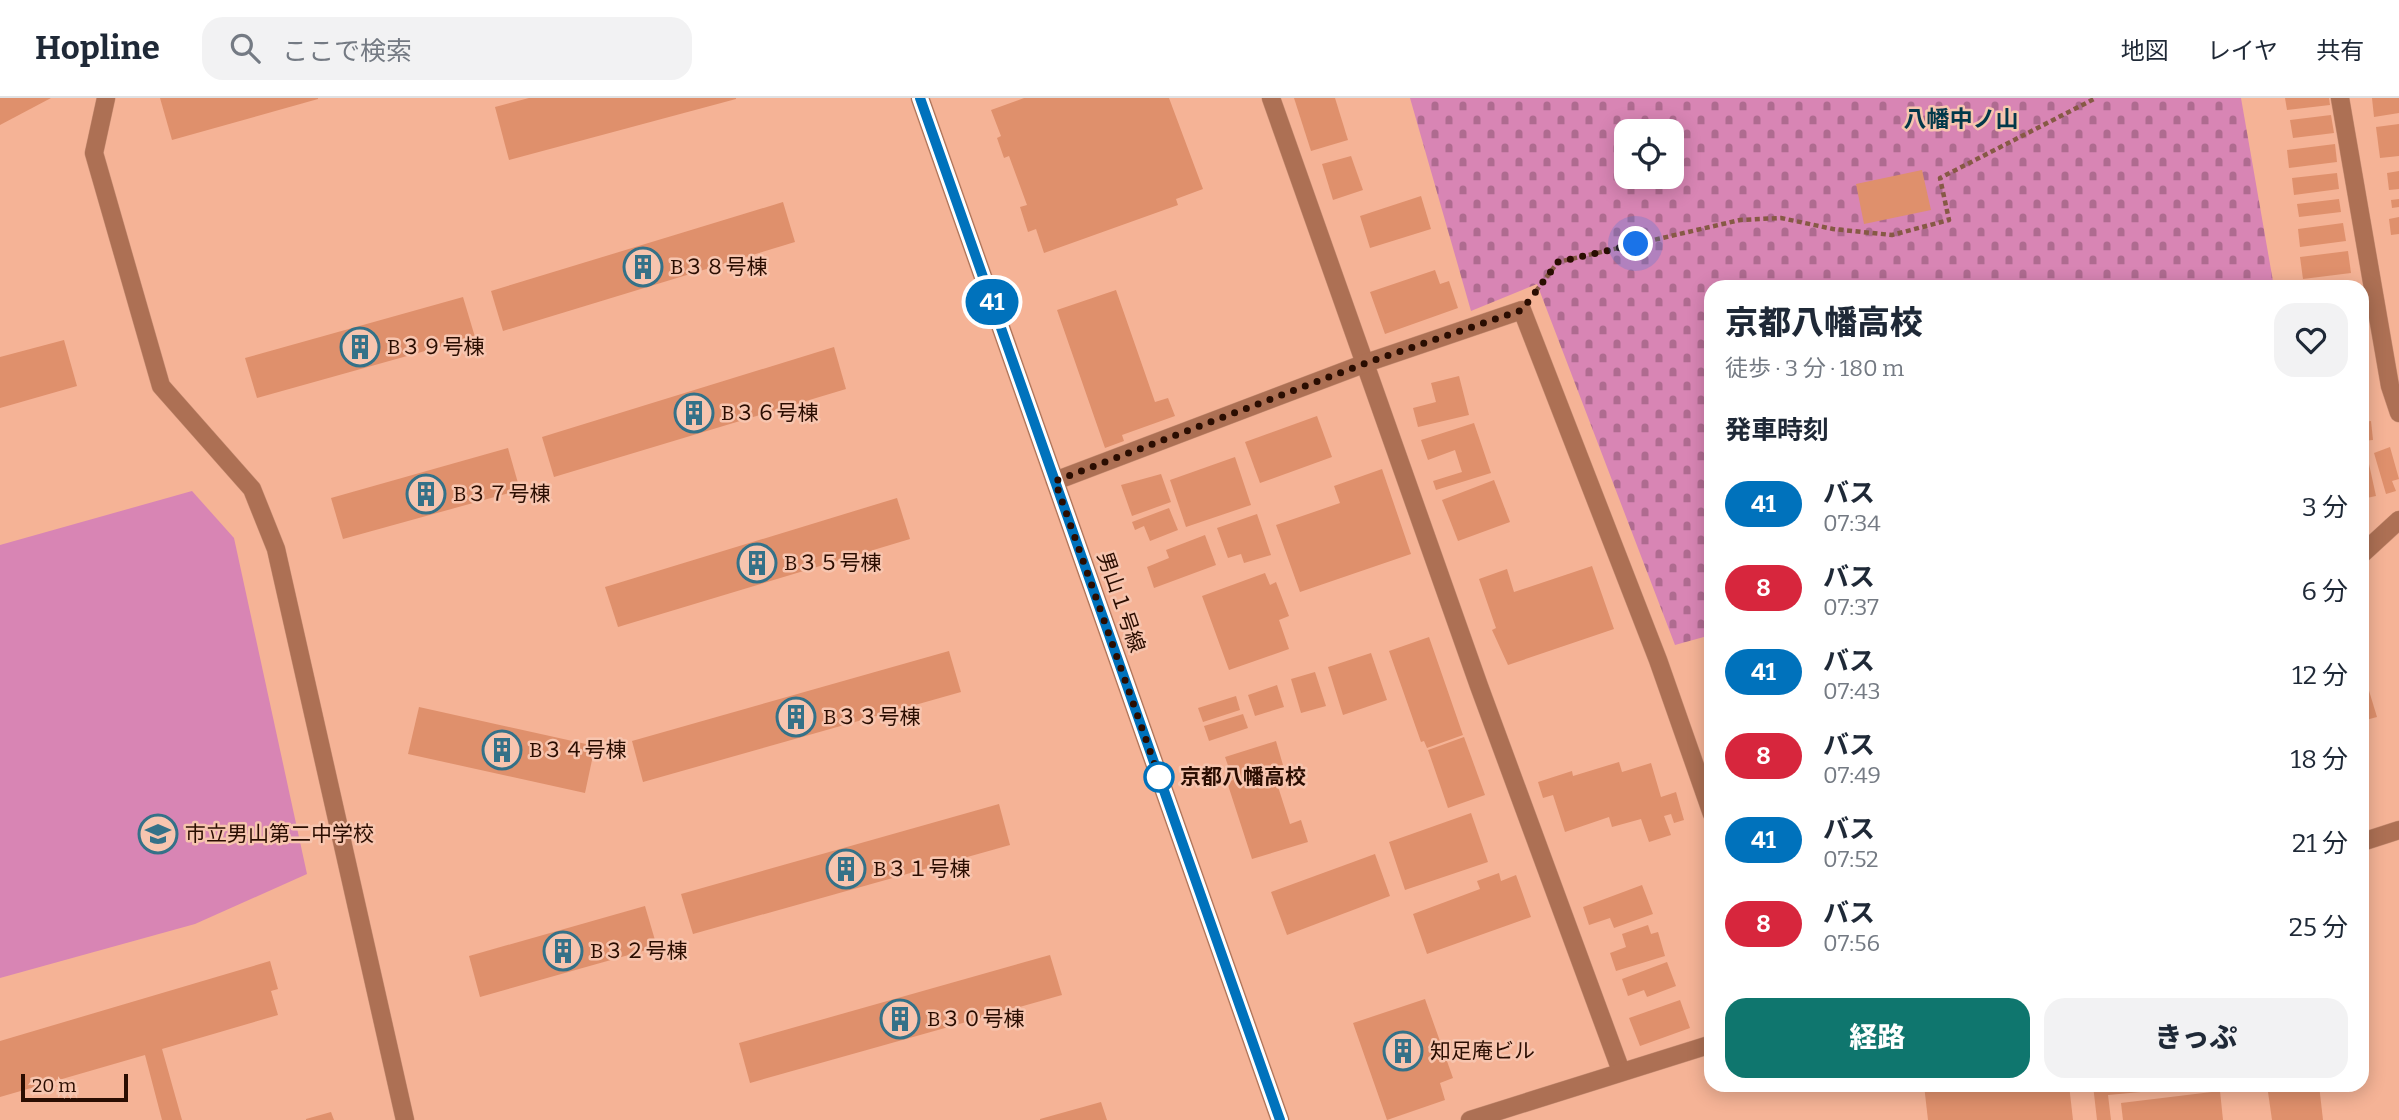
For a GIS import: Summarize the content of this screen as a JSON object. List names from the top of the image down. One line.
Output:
{"streets":{"street":["男山１号線"]},"districts":["八幡中ノ山"],"places":{"building":["B３８号棟","B３９号棟","B３６号棟","B３７号棟","B３５号棟","B３３号棟","B３４号棟","B３１号棟","B３２号棟","B３０号棟","知足庵ビル"],"other":["京都八幡高校"],"school or university":["市立男山第二中学校"]},"lines":["bus line 41"],"scale_bar":"20 m","page":{"header":"Hopline","search":"ここで検索","nav":["地図","レイヤ","共有"],"on_map":"41","heading":[["京都八幡高校","徒歩 · 3 分 · 180 m"],"発車時刻"],"list":[{"mark":"41","name":"バス","note":"07:34","value":"3 分"},{"mark":"8","name":"バス","note":"07:37","value":"6 分"},{"mark":"41","name":"バス","note":"07:43","value":"12 分"},{"mark":"8","name":"バス","note":"07:49","value":"18 分"},{"mark":"41","name":"バス","note":"07:52","value":"21 分"},{"mark":"8","name":"バス","note":"07:56","value":"25 分"}],"buttons":["経路","きっぷ"],"scale":"20 m"}}
